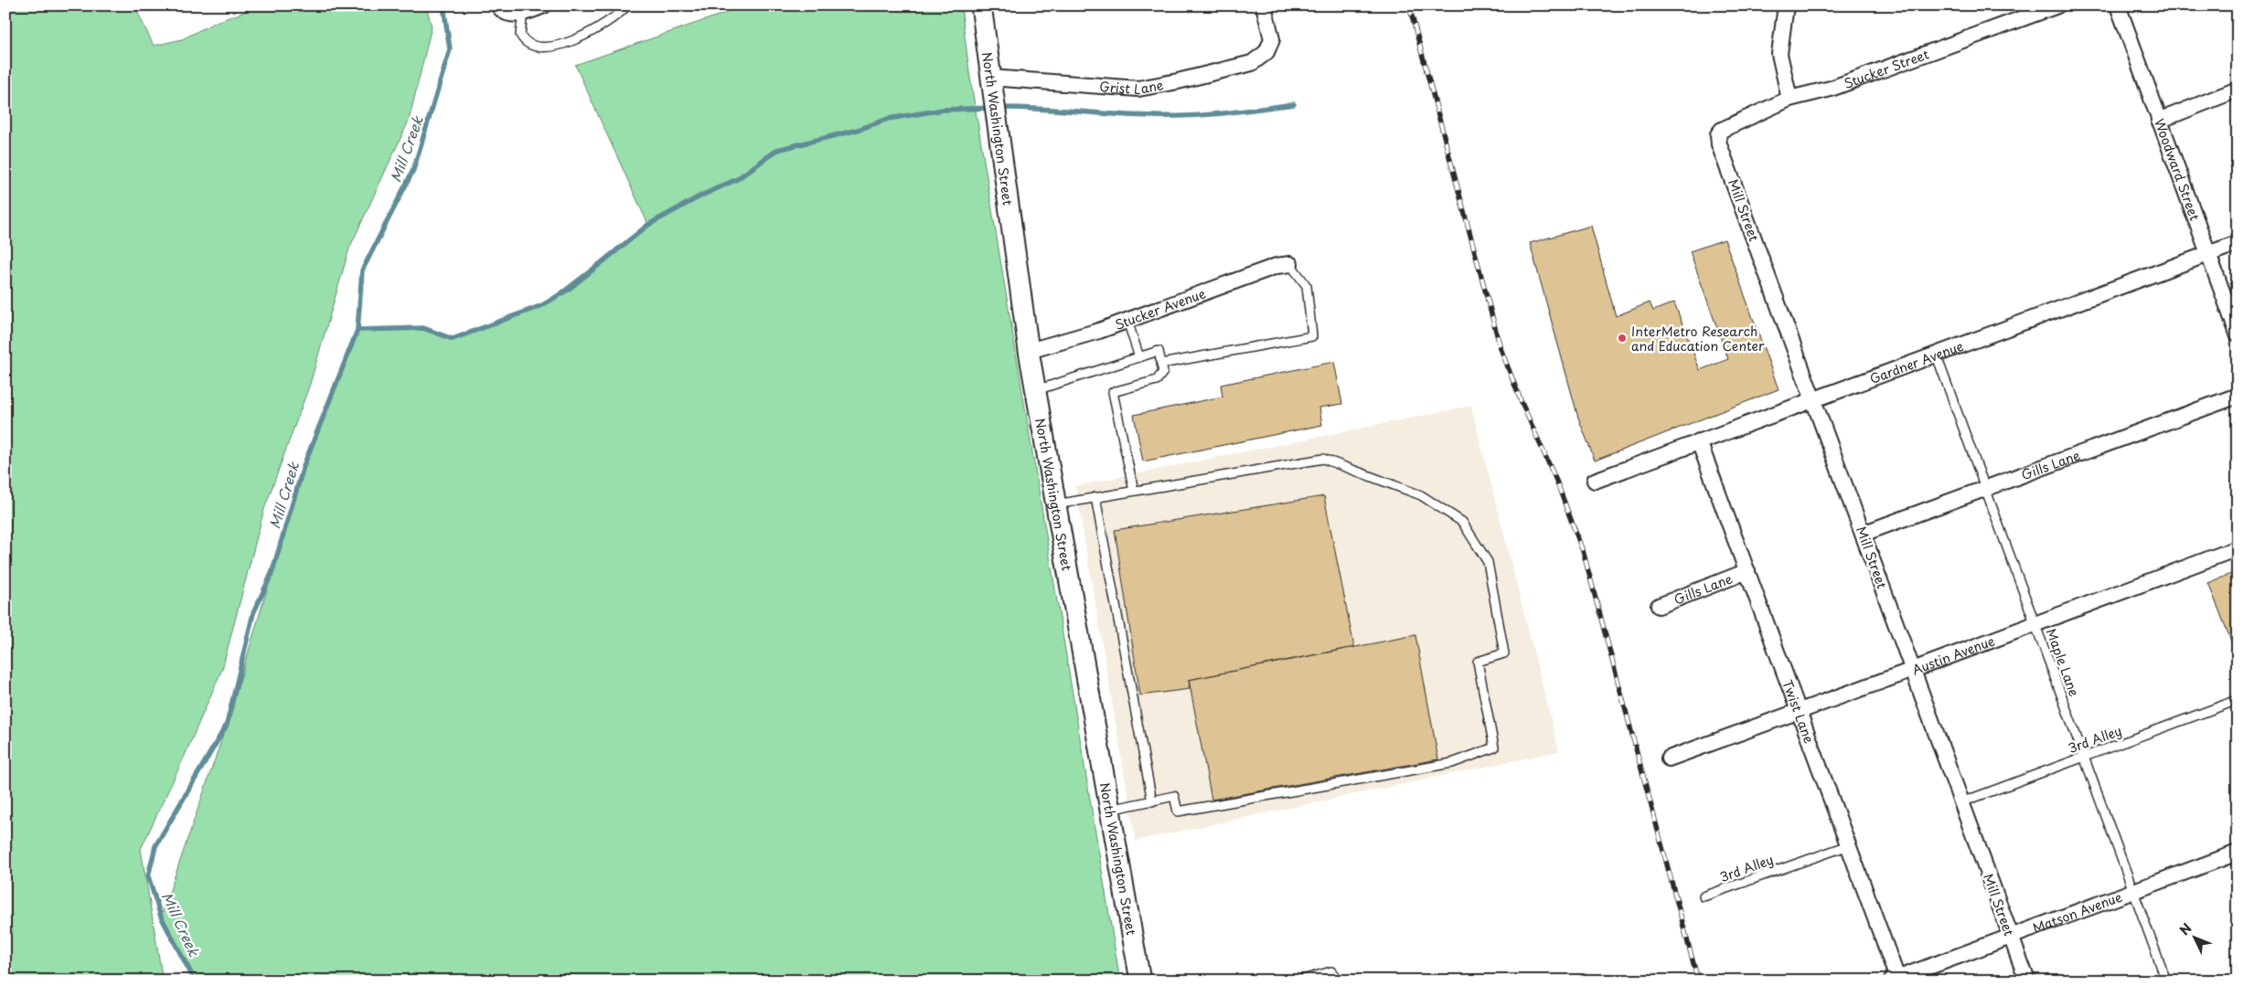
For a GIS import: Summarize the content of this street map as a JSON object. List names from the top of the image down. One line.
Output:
{"streets":{"street":["Stucker Street","Grist Lane","North Washington Street","Woodward Street","Mill Street","Stucker Avenue","Gardner Avenue","Gills Lane","Austin Avenue","Twist Lane","Matson Avenue"],"lane":["Maple Lane","3rd Alley"]},"crossings":[["Stucker Street","Mill Street"],["Grist Lane","North Washington Street"],["North Washington Street","Stucker Avenue"],["Woodward Street","Gardner Avenue"],["Mill Street","Gardner Avenue"],["Mill Street","Gills Lane"],["Mill Street","Austin Avenue"],["Mill Street","3rd Alley"],["Mill Street","Matson Avenue"],["Gardner Avenue","Maple Lane"],["Gardner Avenue","Twist Lane"],["Gills Lane","Maple Lane"],["Gills Lane","Twist Lane"],["Austin Avenue","Maple Lane"],["Austin Avenue","Twist Lane"],["Maple Lane","3rd Alley"],["Maple Lane","Matson Avenue"],["Twist Lane","3rd Alley"],["Twist Lane","Matson Avenue"]],"water":["Mill Creek"],"places":["InterMetro Research and Education Center"],"north":"top left"}
